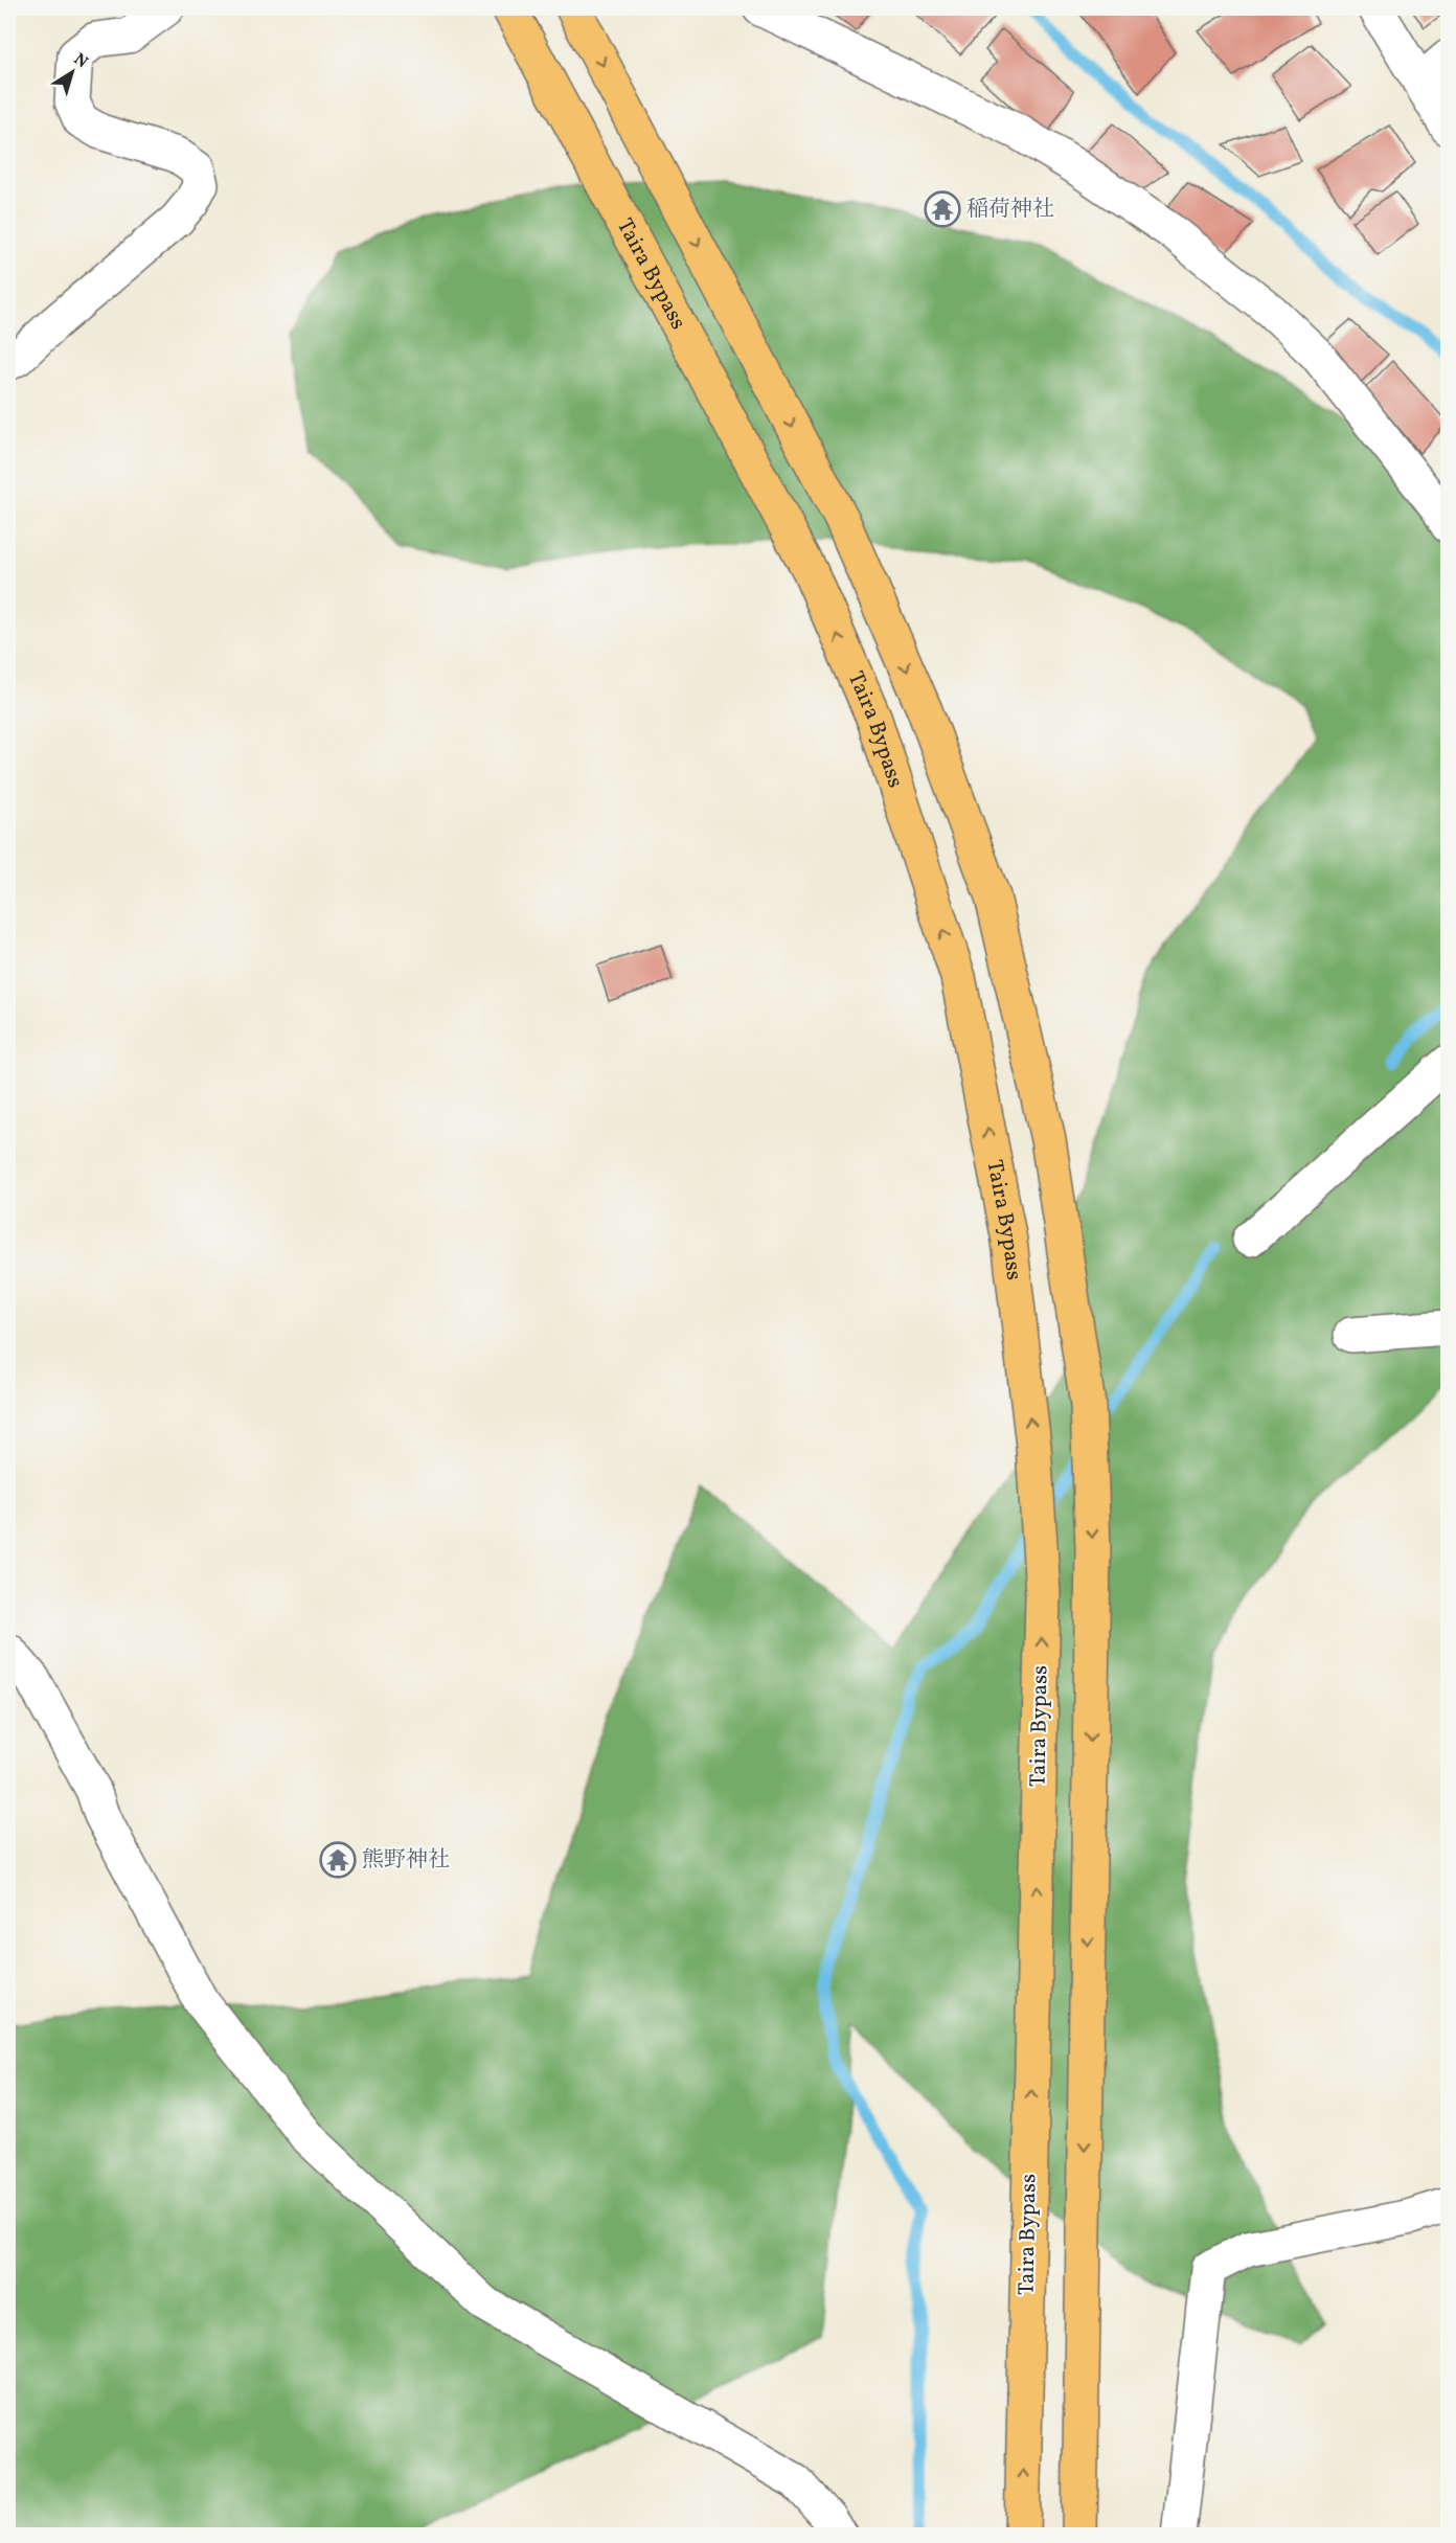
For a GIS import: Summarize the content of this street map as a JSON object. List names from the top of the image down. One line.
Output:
{"streets":{"highway":["Taira Bypass"]},"places":{"temple":["稲荷神社","熊野神社"]},"north":"top right"}
